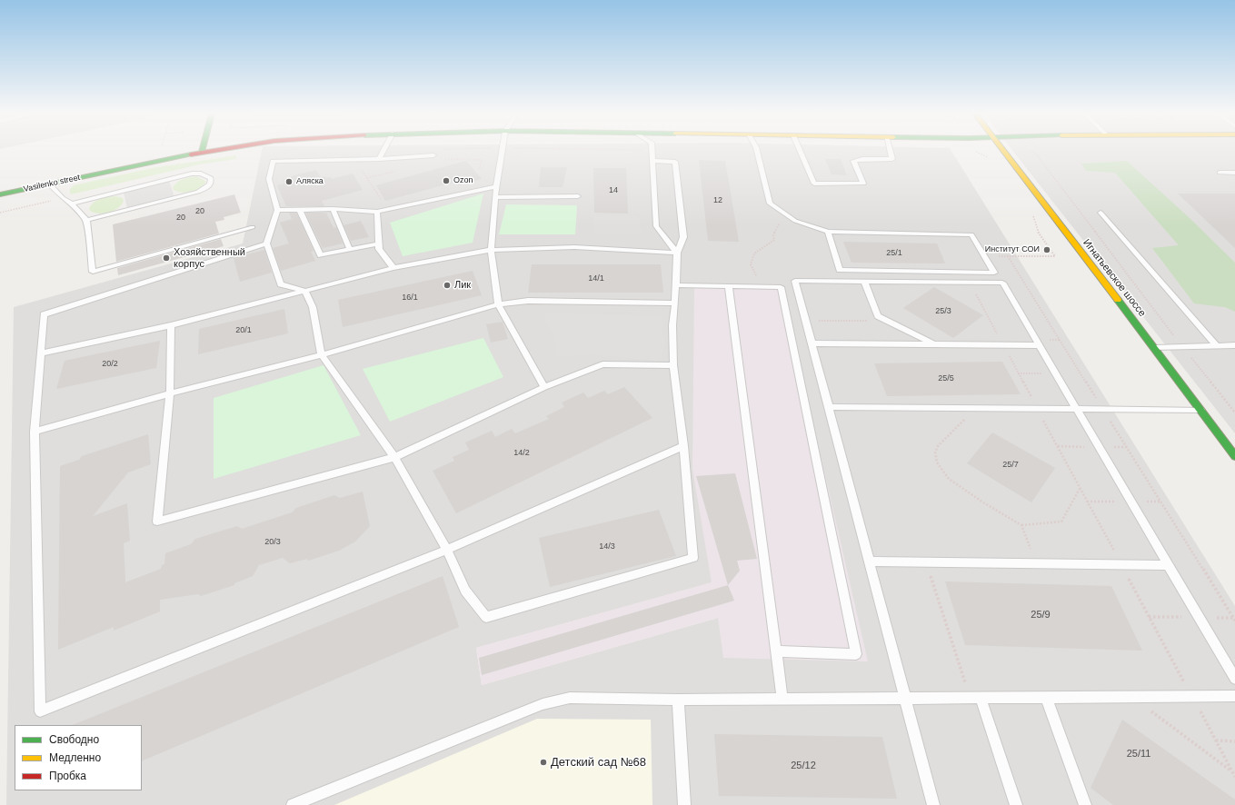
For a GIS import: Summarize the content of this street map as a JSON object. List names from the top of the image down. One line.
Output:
{"streets":{"main road":["Vasilenko street","Игнатьевское шоссе"]},"places":["Ozon","Аляска","Институт СОИ","Хозяйственный корпус","Лик","Детский сад №68"],"house_numbers":["14","12","20","20","25/1","14/1","16/1","25/3","20/1","20/2","25/5","14/2","25/7","20/3","14/3","25/9","25/11","25/12"],"legend":["Свободно","Медленно","Пробка"]}
